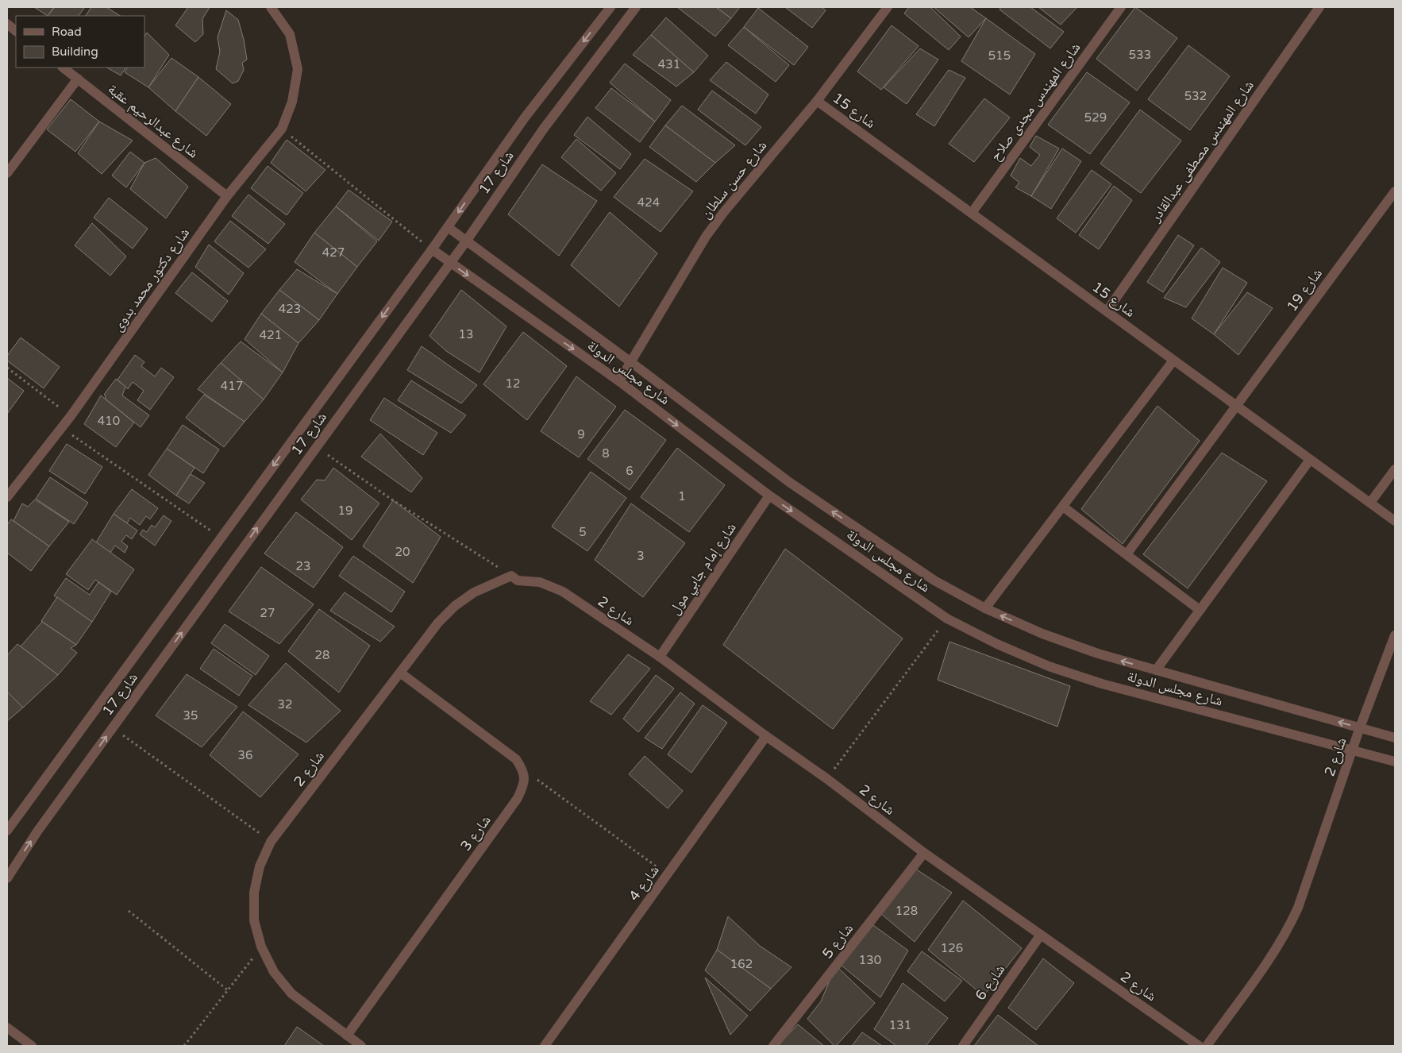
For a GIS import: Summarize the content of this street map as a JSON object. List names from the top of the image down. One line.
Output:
{"streets":{"street":["شارع المهندس مجدى صلاح","شارع 15","شارع عبدالرحيم عقبة","شارع المهندس مصطفى عبدالقادر","شارع 17","شارع حسن سلطان","شارع دكتور محمد بدوى","شارع 19","شارع مجلس الدولة","شارع إمام جابي مول","شارع 2","شارع 3","شارع 4","شارع 5","شارع 6"]},"crossings":[["شارع المهندس مجدى صلاح","شارع 15"],["شارع 15","شارع المهندس مصطفى عبدالقادر"],["شارع 15","شارع حسن سلطان"],["شارع 15","شارع 19"],["شارع عبدالرحيم عقبة","شارع دكتور محمد بدوى"],["شارع 17","شارع مجلس الدولة"],["شارع حسن سلطان","شارع مجلس الدولة"],["شارع مجلس الدولة","شارع إمام جابي مول"],["شارع مجلس الدولة","شارع 2"],["شارع إمام جابي مول","شارع 2"],["شارع 2","شارع 3"],["شارع 2","شارع 4"],["شارع 2","شارع 5"],["شارع 2","شارع 6"]],"house_numbers":["533","515","431","532","529","424","427","423","13","421","12","417","410","9","8","6","1","19","5","20","3","23","27","28","32","35","36","128","126","130","162","131"],"legend":["Road","Building"]}
